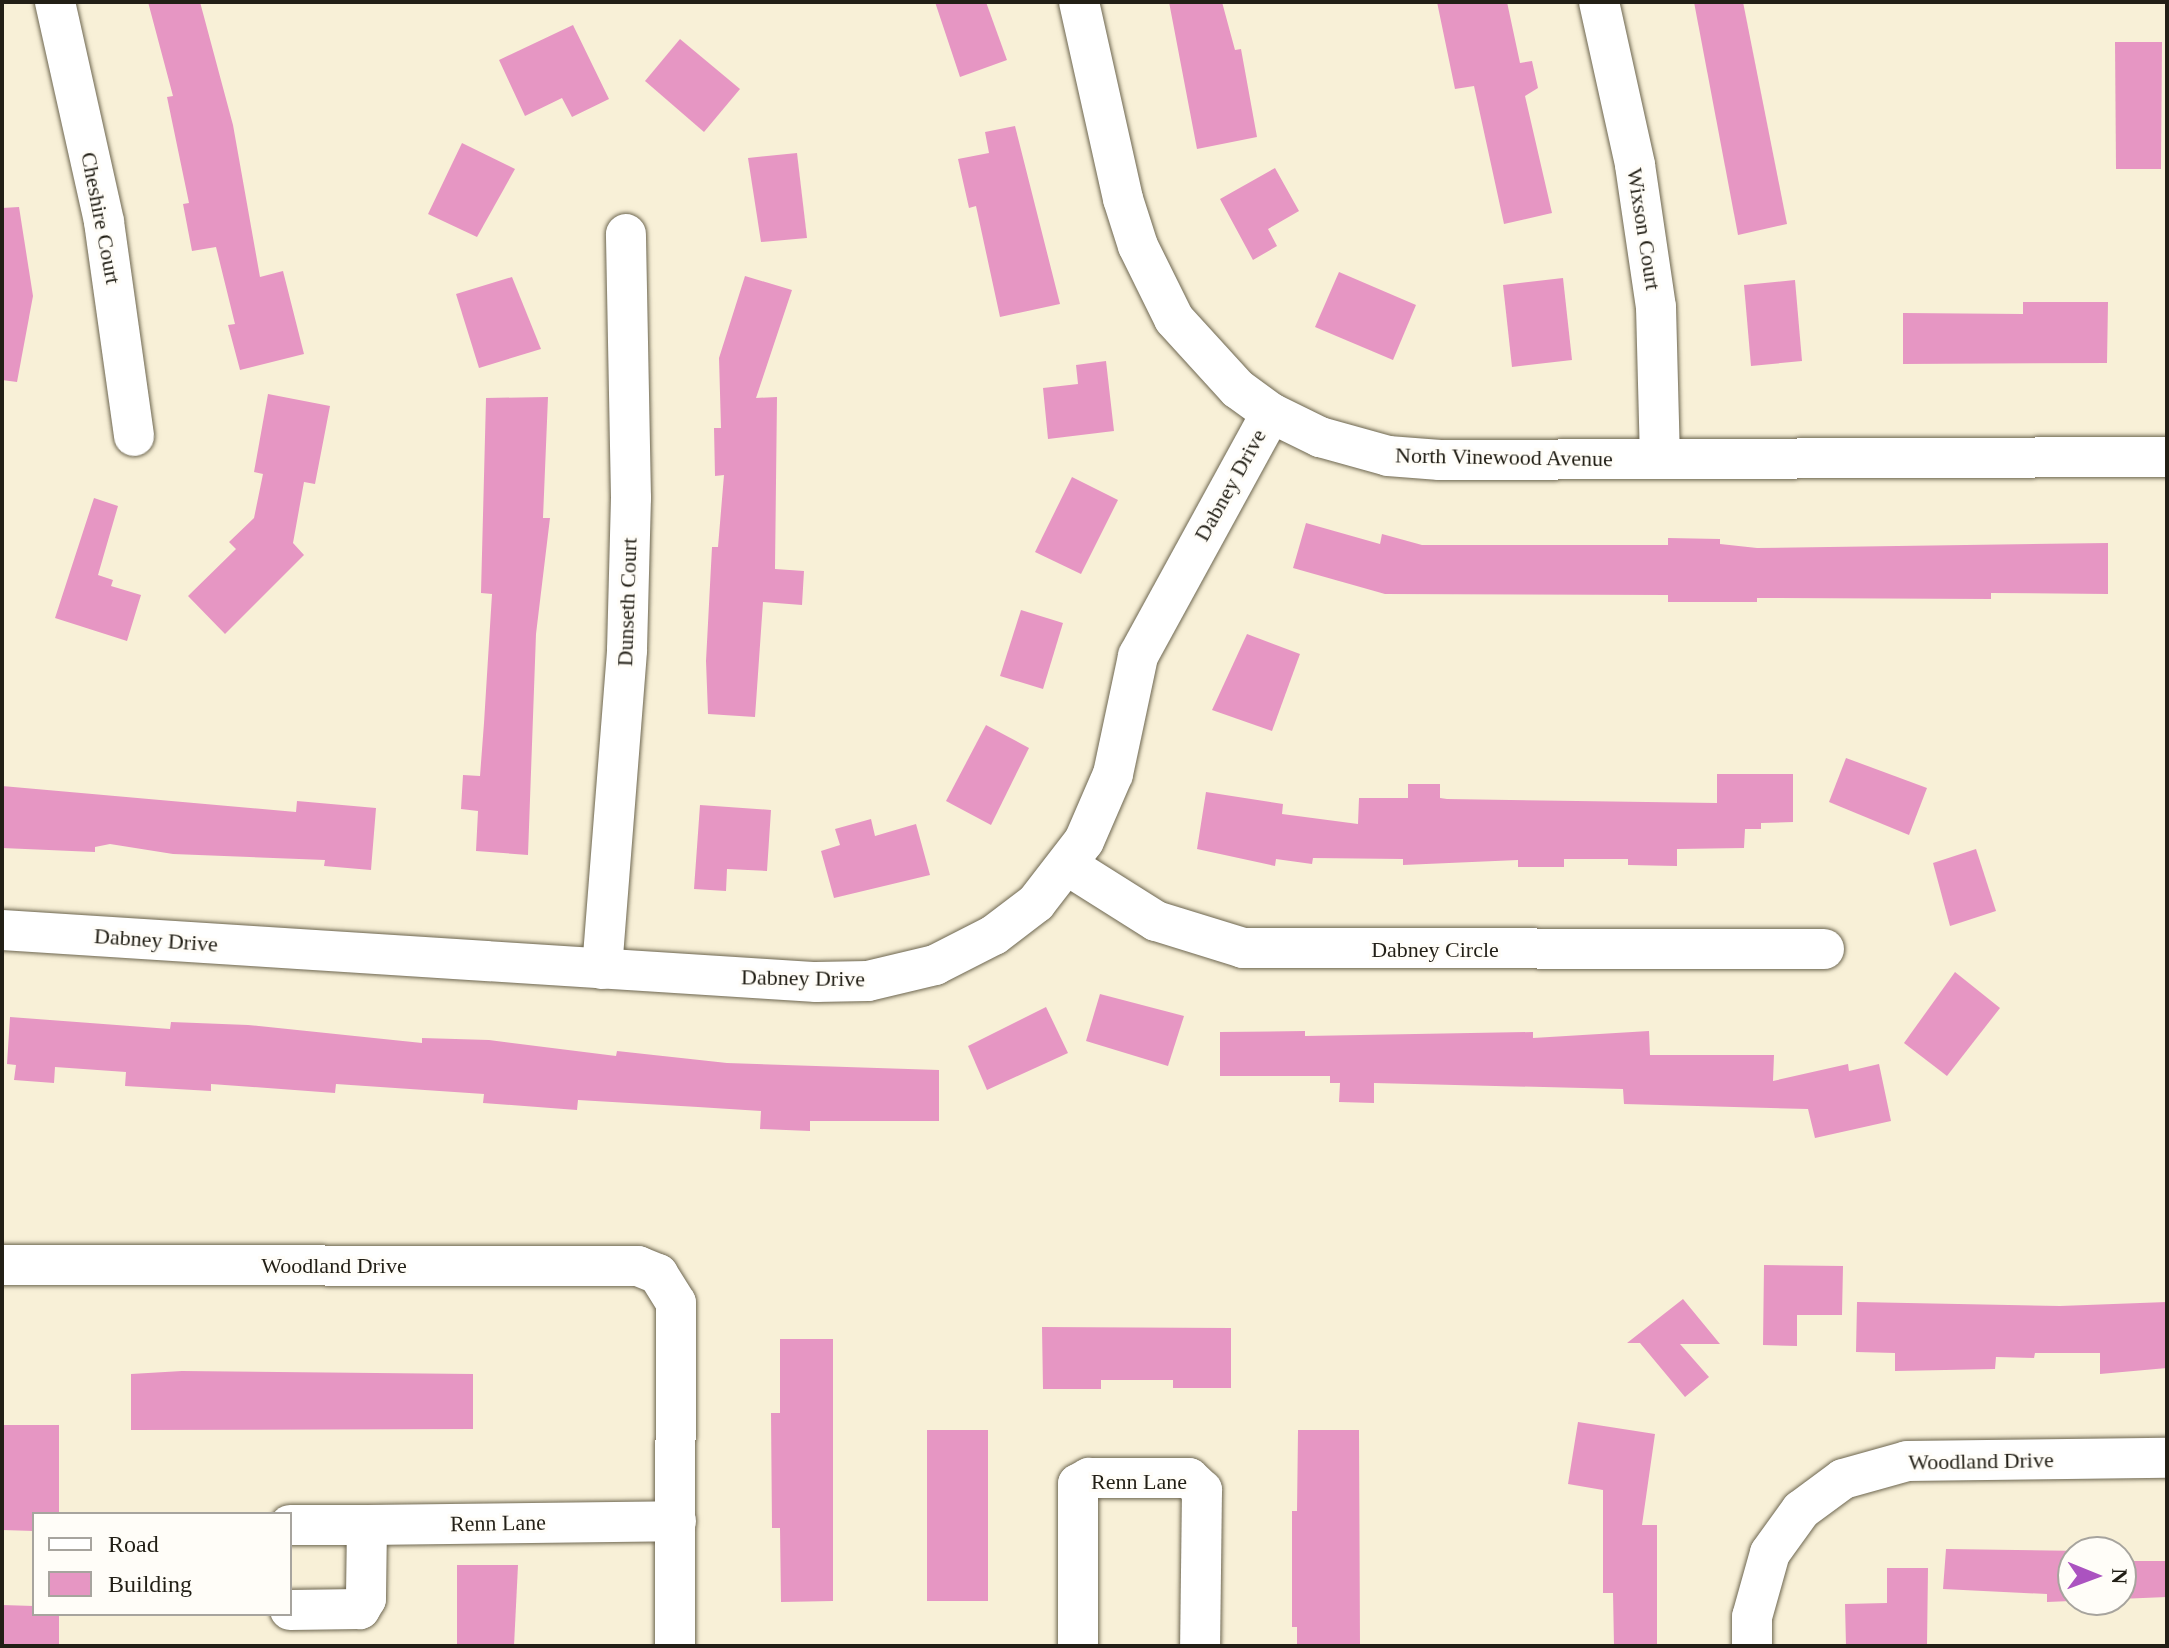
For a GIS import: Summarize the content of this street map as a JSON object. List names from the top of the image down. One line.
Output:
{"streets":{"street":["Cheshire Court","Wixson Court","North Vinewood Avenue","Dabney Drive","Dunseth Court","Dabney Circle","Woodland Drive","Renn Lane"]},"crossings":[["Wixson Court","North Vinewood Avenue"],["North Vinewood Avenue","Dabney Drive"],["Dabney Drive","Dunseth Court"],["Dabney Drive","Dabney Circle"],["Woodland Drive","Renn Lane"]],"legend":["Road","Building"],"north":"right"}
